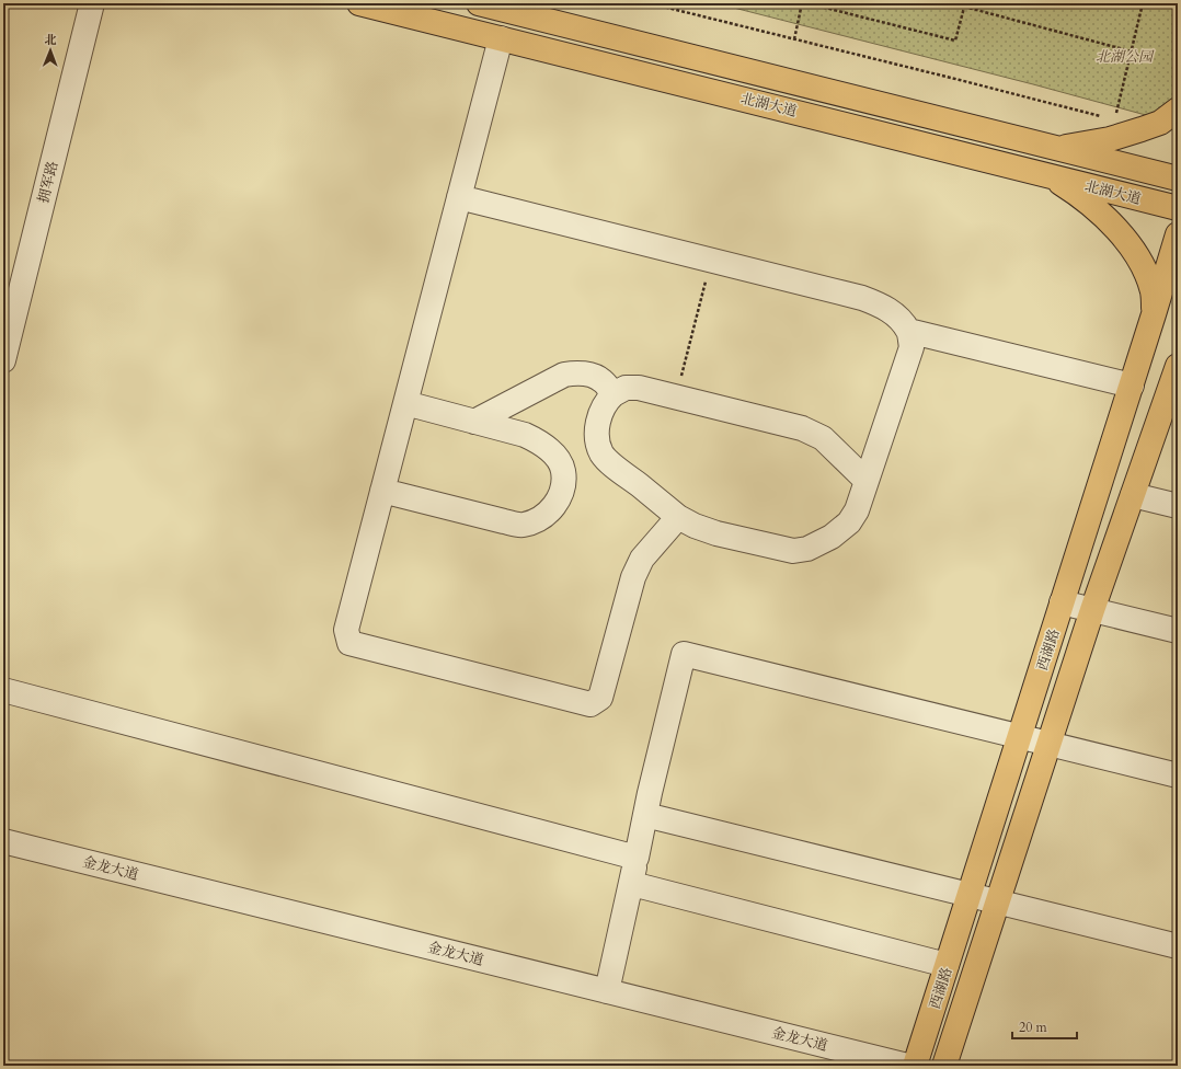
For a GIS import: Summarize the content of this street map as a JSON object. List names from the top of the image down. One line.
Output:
{"streets":{"main road":["北湖大道","西湖路"],"street":["拥军路","金龙大道"]},"parks":["北湖公园"],"scale_bar":"20 m","north":"top"}
